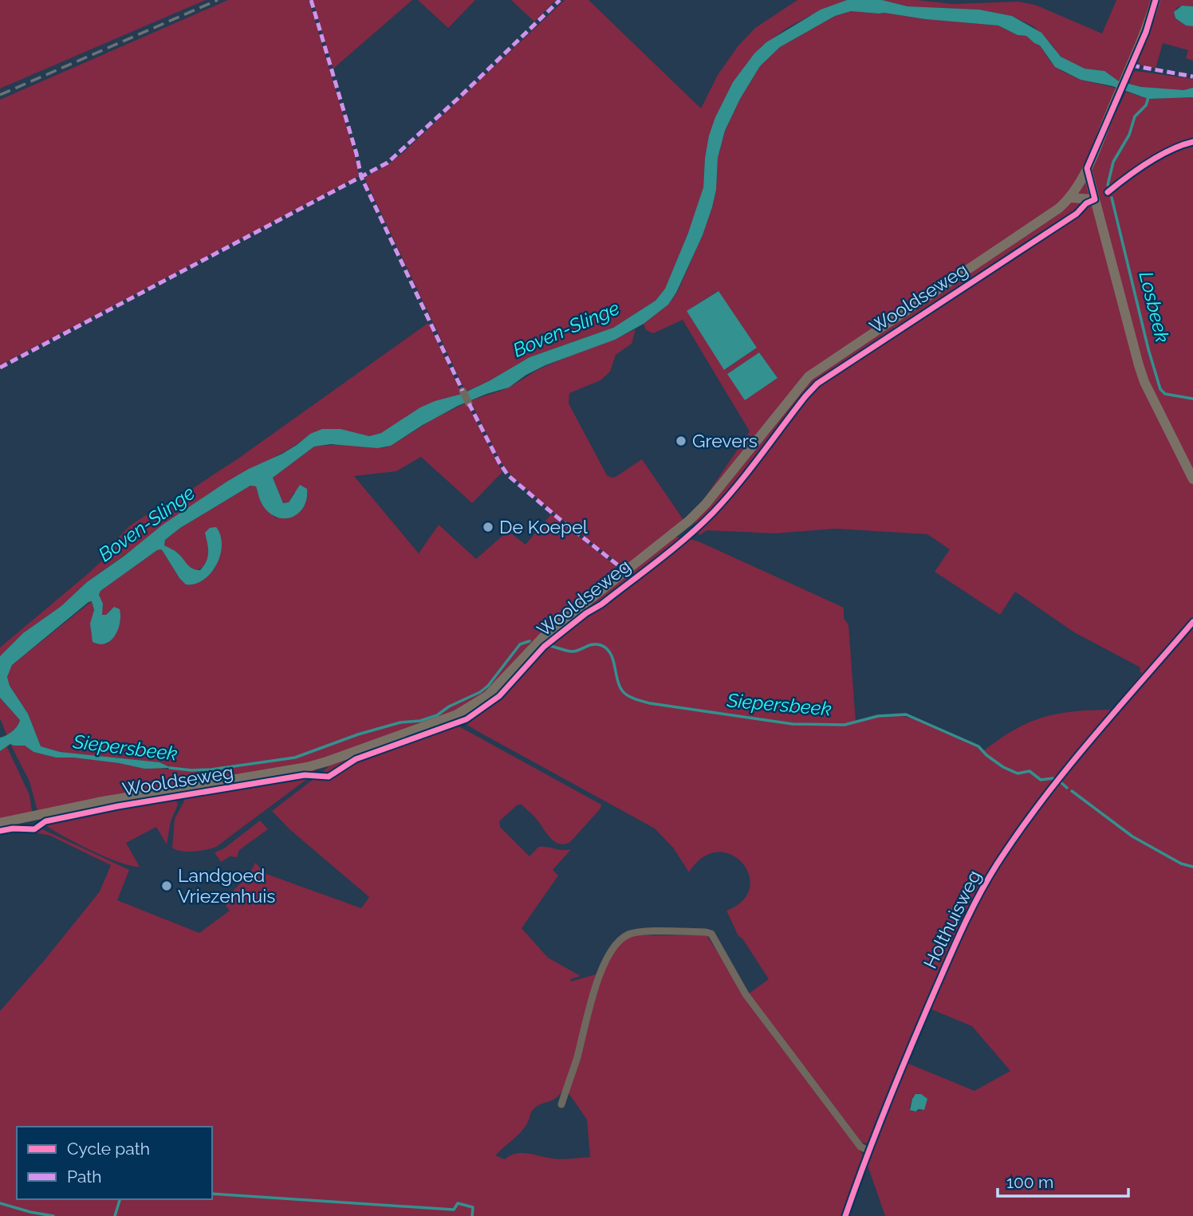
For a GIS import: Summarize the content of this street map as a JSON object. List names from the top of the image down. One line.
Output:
{"streets":{"main road":["Wooldseweg"],"street":["Holthuisweg"]},"water":["Losbeek","Boven-Slinge","Siepersbeek"],"places":["Grevers","De Koepel","Landgoed Vriezenhuis"],"legend":["Cycle path","Path"],"scale_bar":"100 m"}
